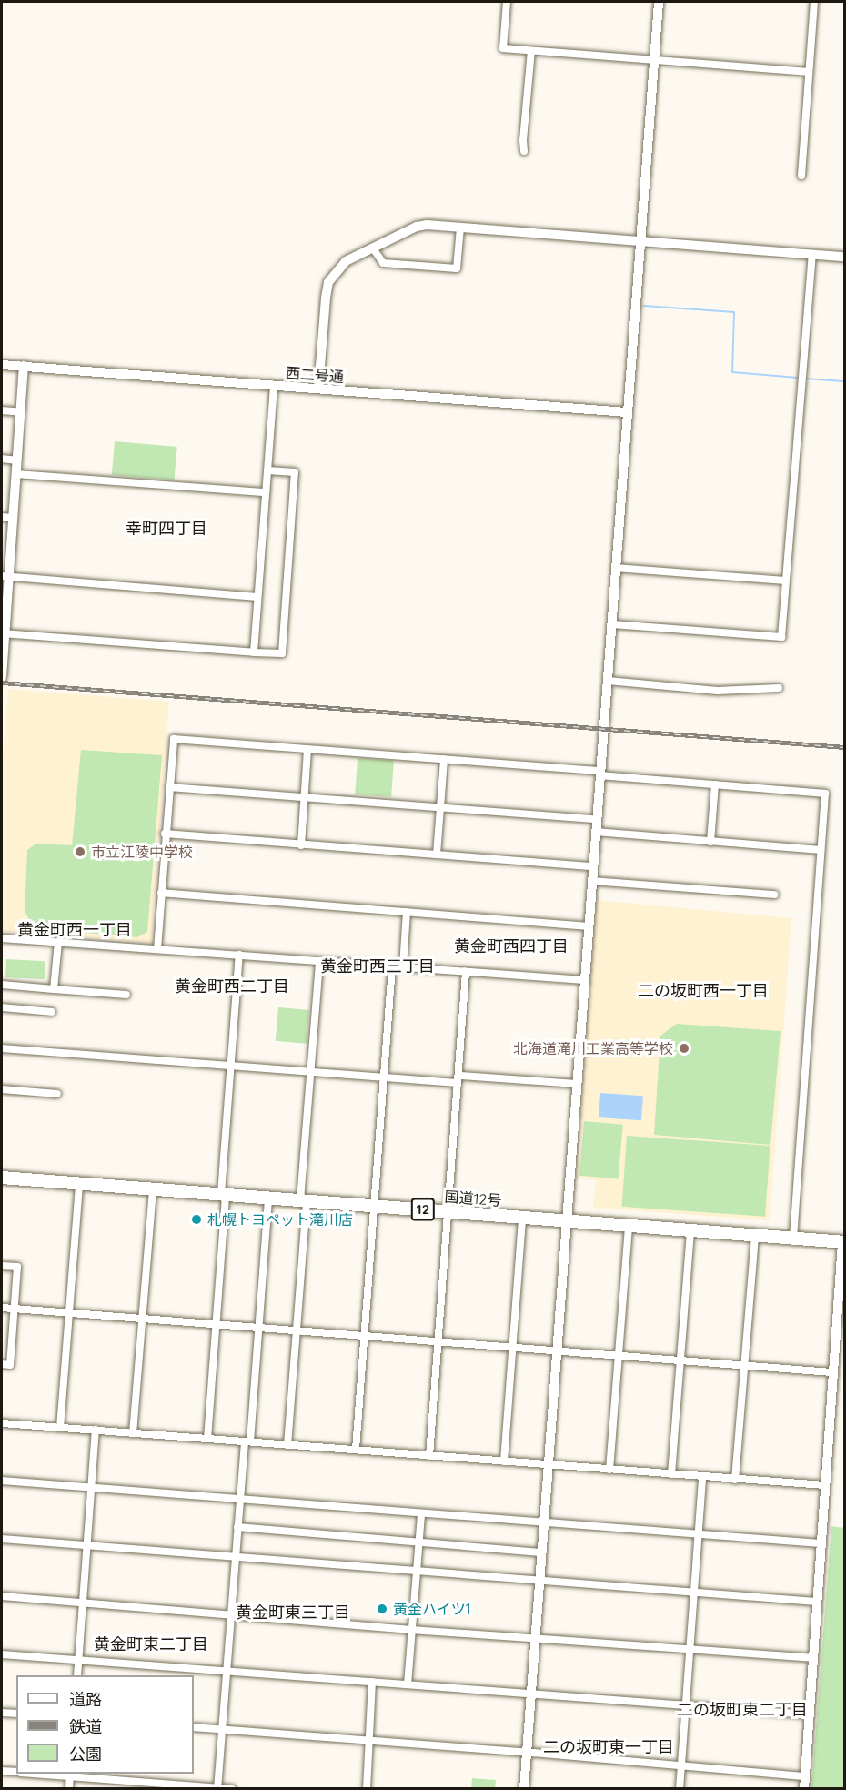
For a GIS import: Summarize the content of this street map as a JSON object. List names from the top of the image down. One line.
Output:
{"streets":{"highway":["国道12号","12"],"street":["西二号通"]},"districts":["幸町四丁目","黄金町西一丁目","黄金町西四丁目","黄金町西三丁目","黄金町西二丁目","二の坂町西一丁目","黄金町東三丁目","黄金町東二丁目","二の坂町東二丁目","二の坂町東一丁目"],"places":["市立江陵中学校","北海道滝川工業高等学校","札幌トヨペット滝川店","黄金ハイツ1"],"legend":["道路","鉄道","公園"]}
